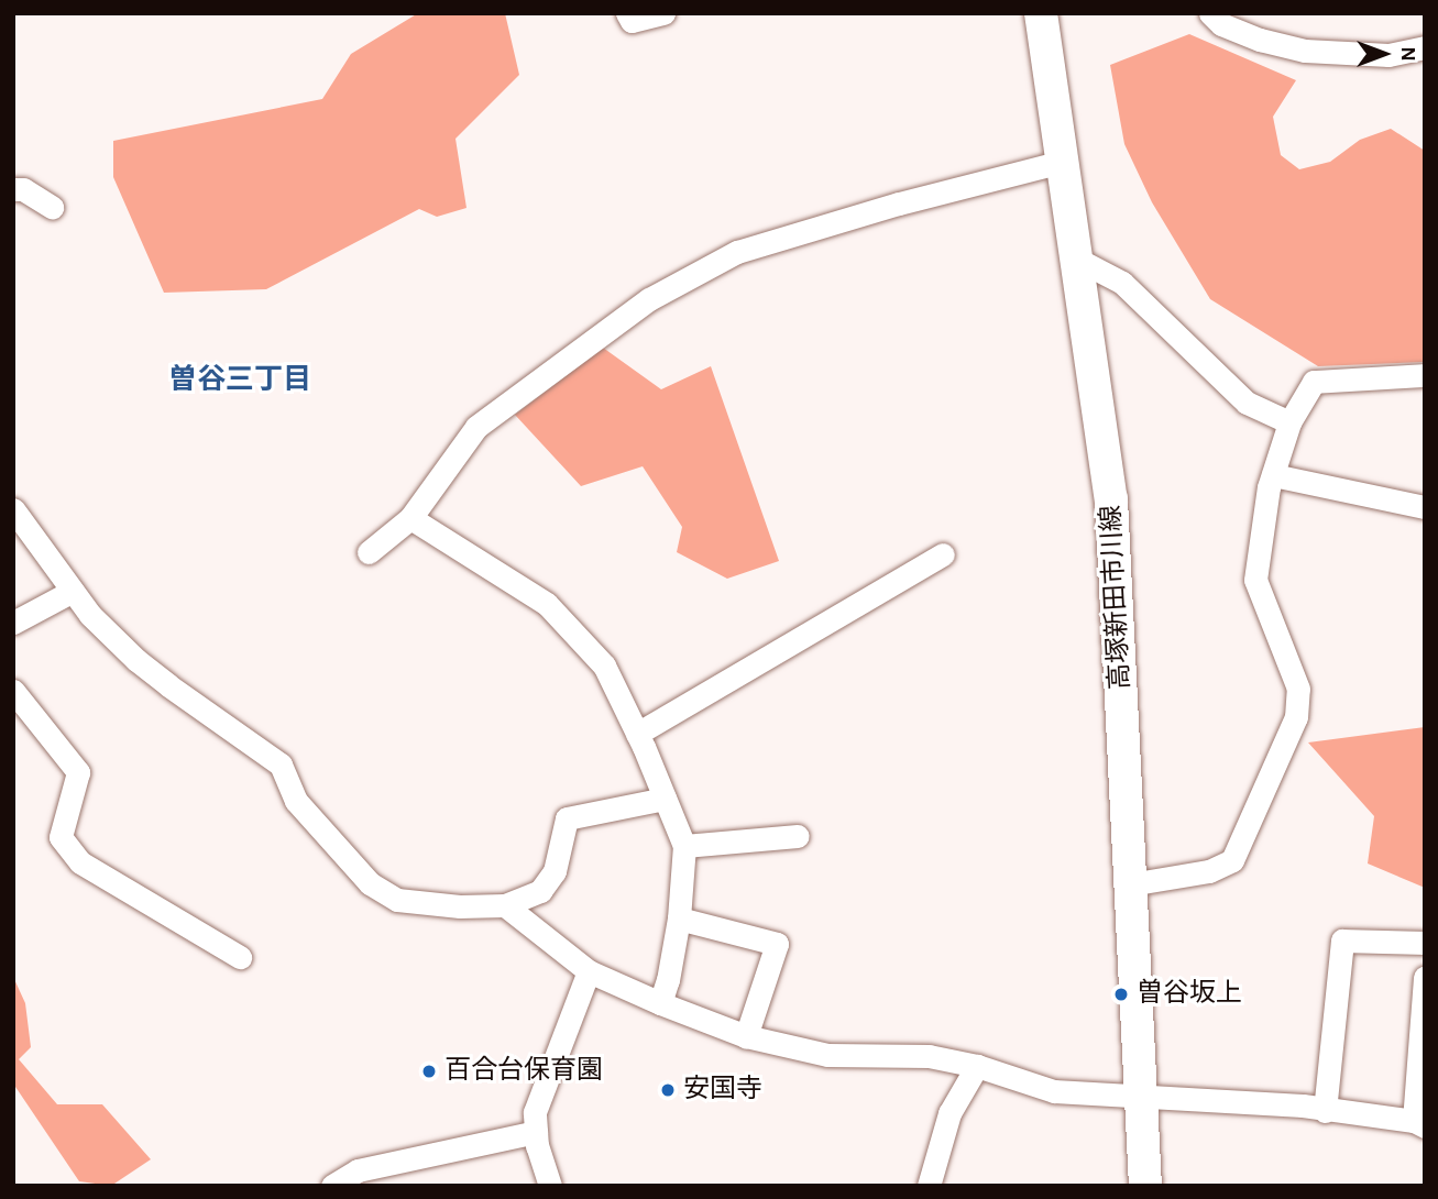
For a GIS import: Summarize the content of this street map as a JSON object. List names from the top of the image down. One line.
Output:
{"streets":{"main road":["高塚新田市川線"]},"districts":["曽谷三丁目"],"places":["曽谷坂上","百合台保育園","安国寺"],"north":"right"}
